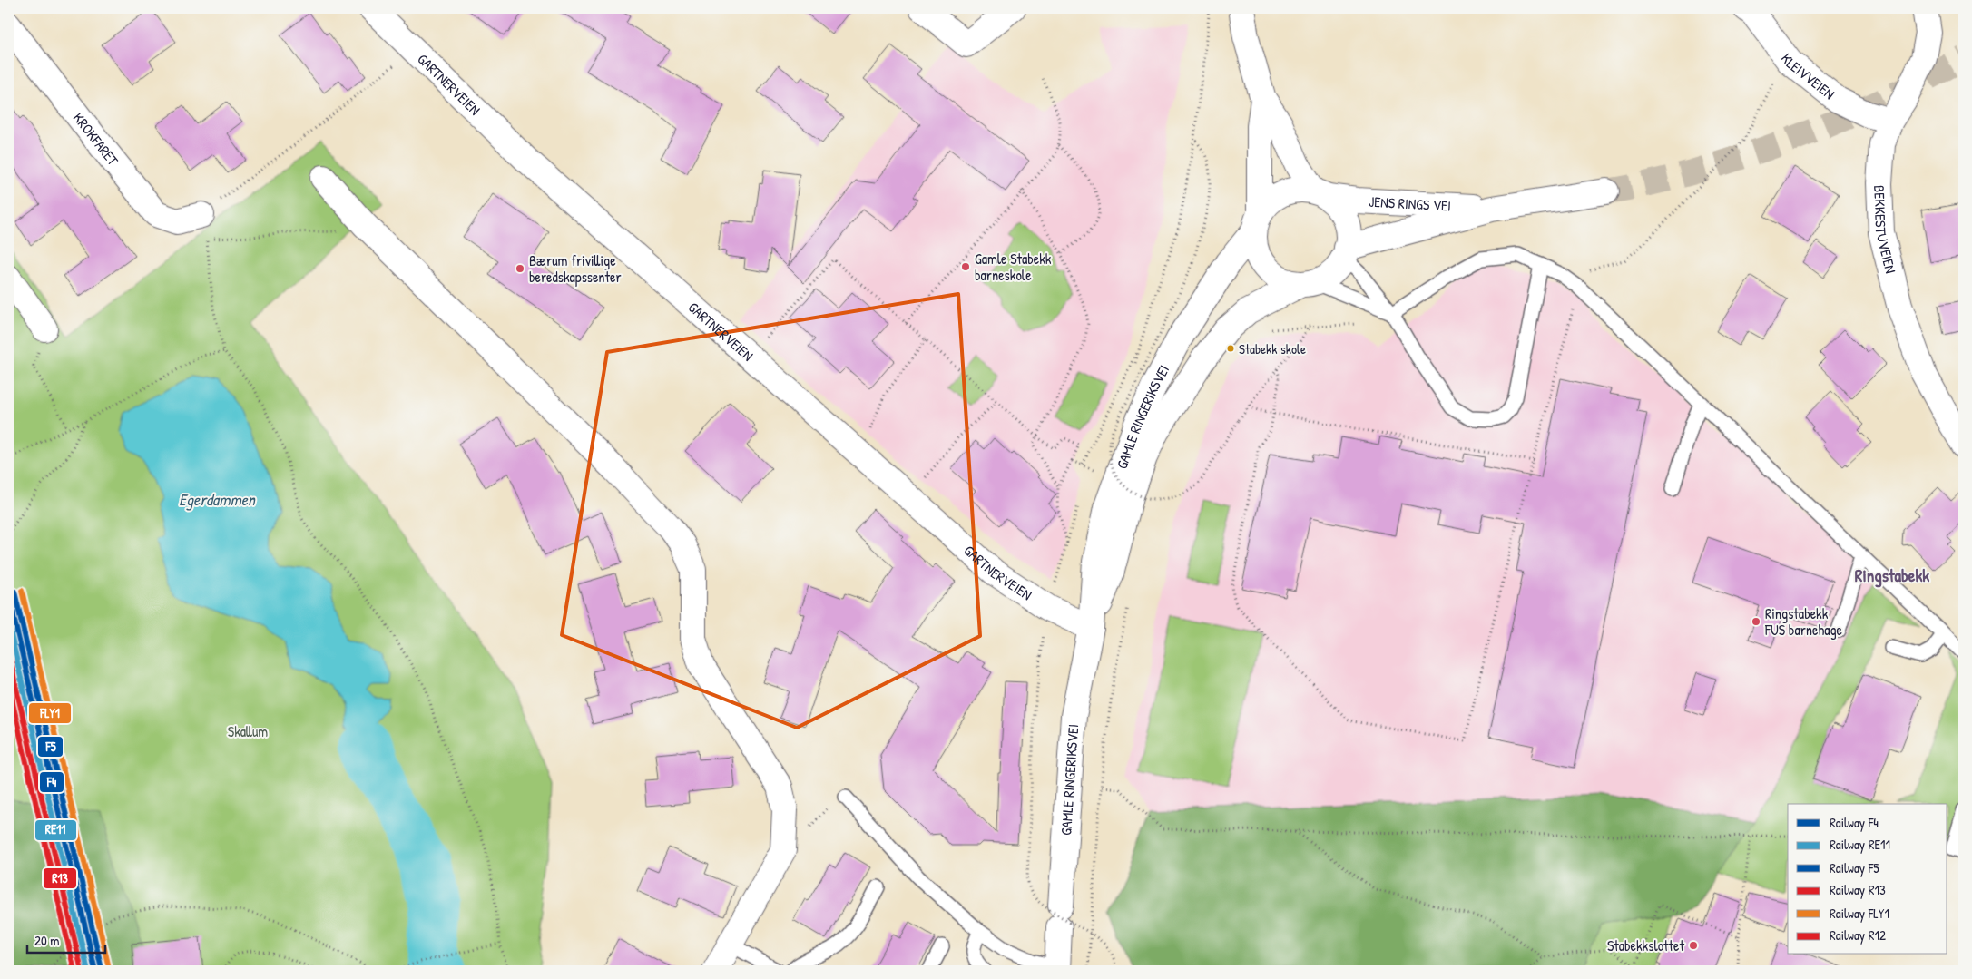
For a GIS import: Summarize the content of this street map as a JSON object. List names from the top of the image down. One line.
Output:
{"streets":{"street":["KLEIVVEIEN","GARTNERVEIEN","KROKFARET","JENS RINGS VEI","BEKKESTUVEIEN","GAMLE RINGERIKSVEI"]},"crossings":[["KLEIVVEIEN","BEKKESTUVEIEN"],["GARTNERVEIEN","GAMLE RINGERIKSVEI"],["JENS RINGS VEI","GAMLE RINGERIKSVEI"]],"districts":["Ringstabekk"],"water":["Egerdammen"],"parks":["Skallum"],"places":["Gamle Stabekk barneskole","Bærum frivillige beredskapssenter","Stabekk skole","Ringstabekk FUS barnehage","Stabekkslottet"],"lines":["rail line FLY1","rail line F5","rail line F4","rail line RE11","rail line R13","rail line R12"],"legend":["Railway F4","Railway RE11","Railway F5","Railway R13","Railway FLY1","Railway R12"],"scale_bar":"20 m"}
